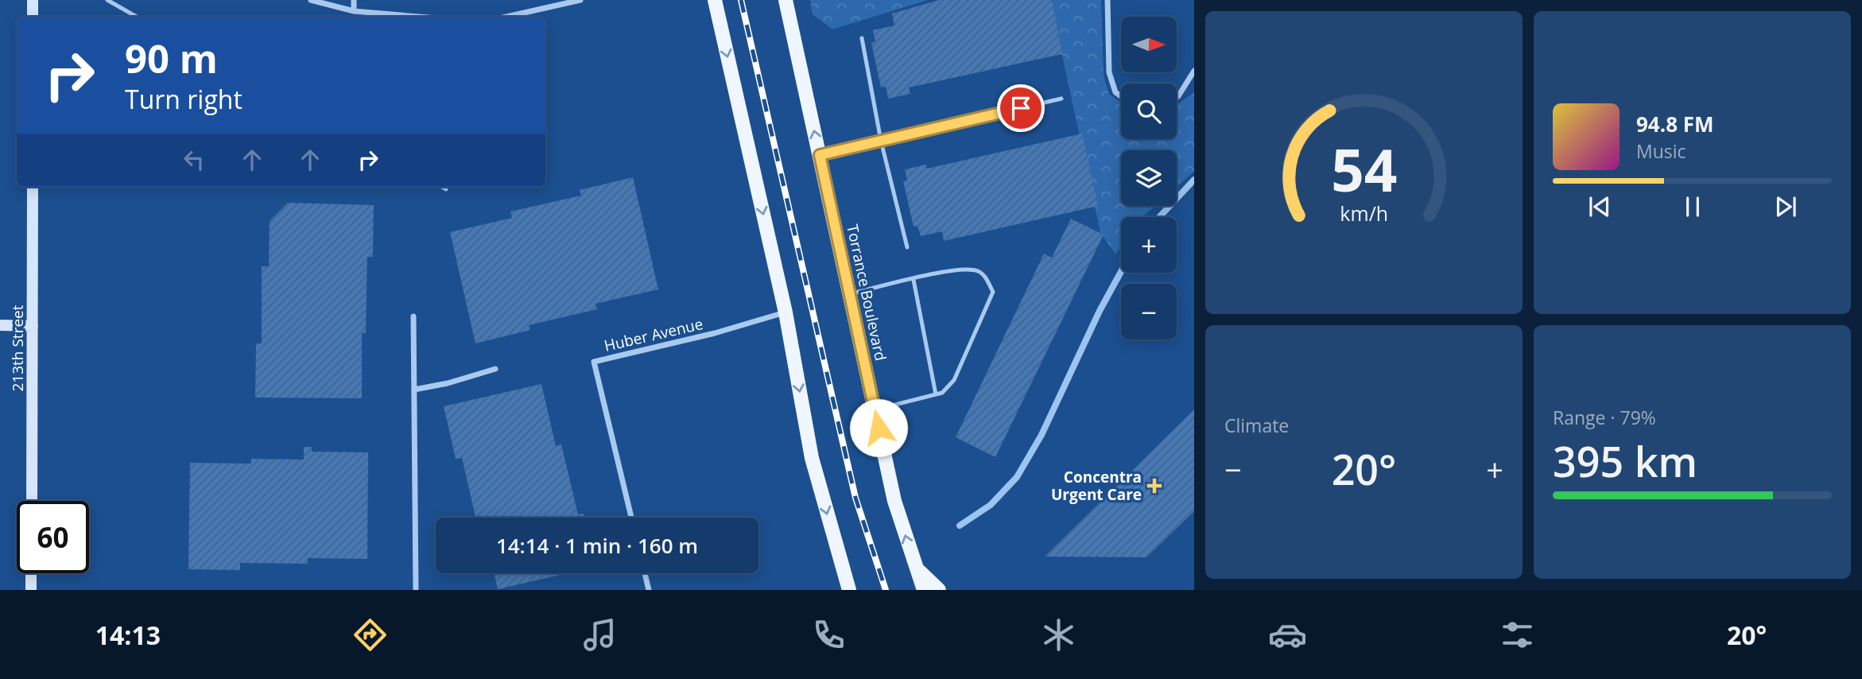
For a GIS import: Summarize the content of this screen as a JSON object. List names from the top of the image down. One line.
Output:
{"streets":{"main road":["Torrance Boulevard"],"street":["Huber Avenue","213th Street"]},"places":{"health":["Concentra Urgent Care"]},"north":"right","page":{"map_buttons":["+","−"],"turn":["90 m","Turn right"],"song":["94.8 FM","Music"],"tile":["Climate",["Range · 79%","395 km"]],"heat":["−","20°","+"],"limit":"60","trip":"14:14 · 1 min · 160 m","tabs":["14:13","20°"],"gauge":["54","km/h"]}}
